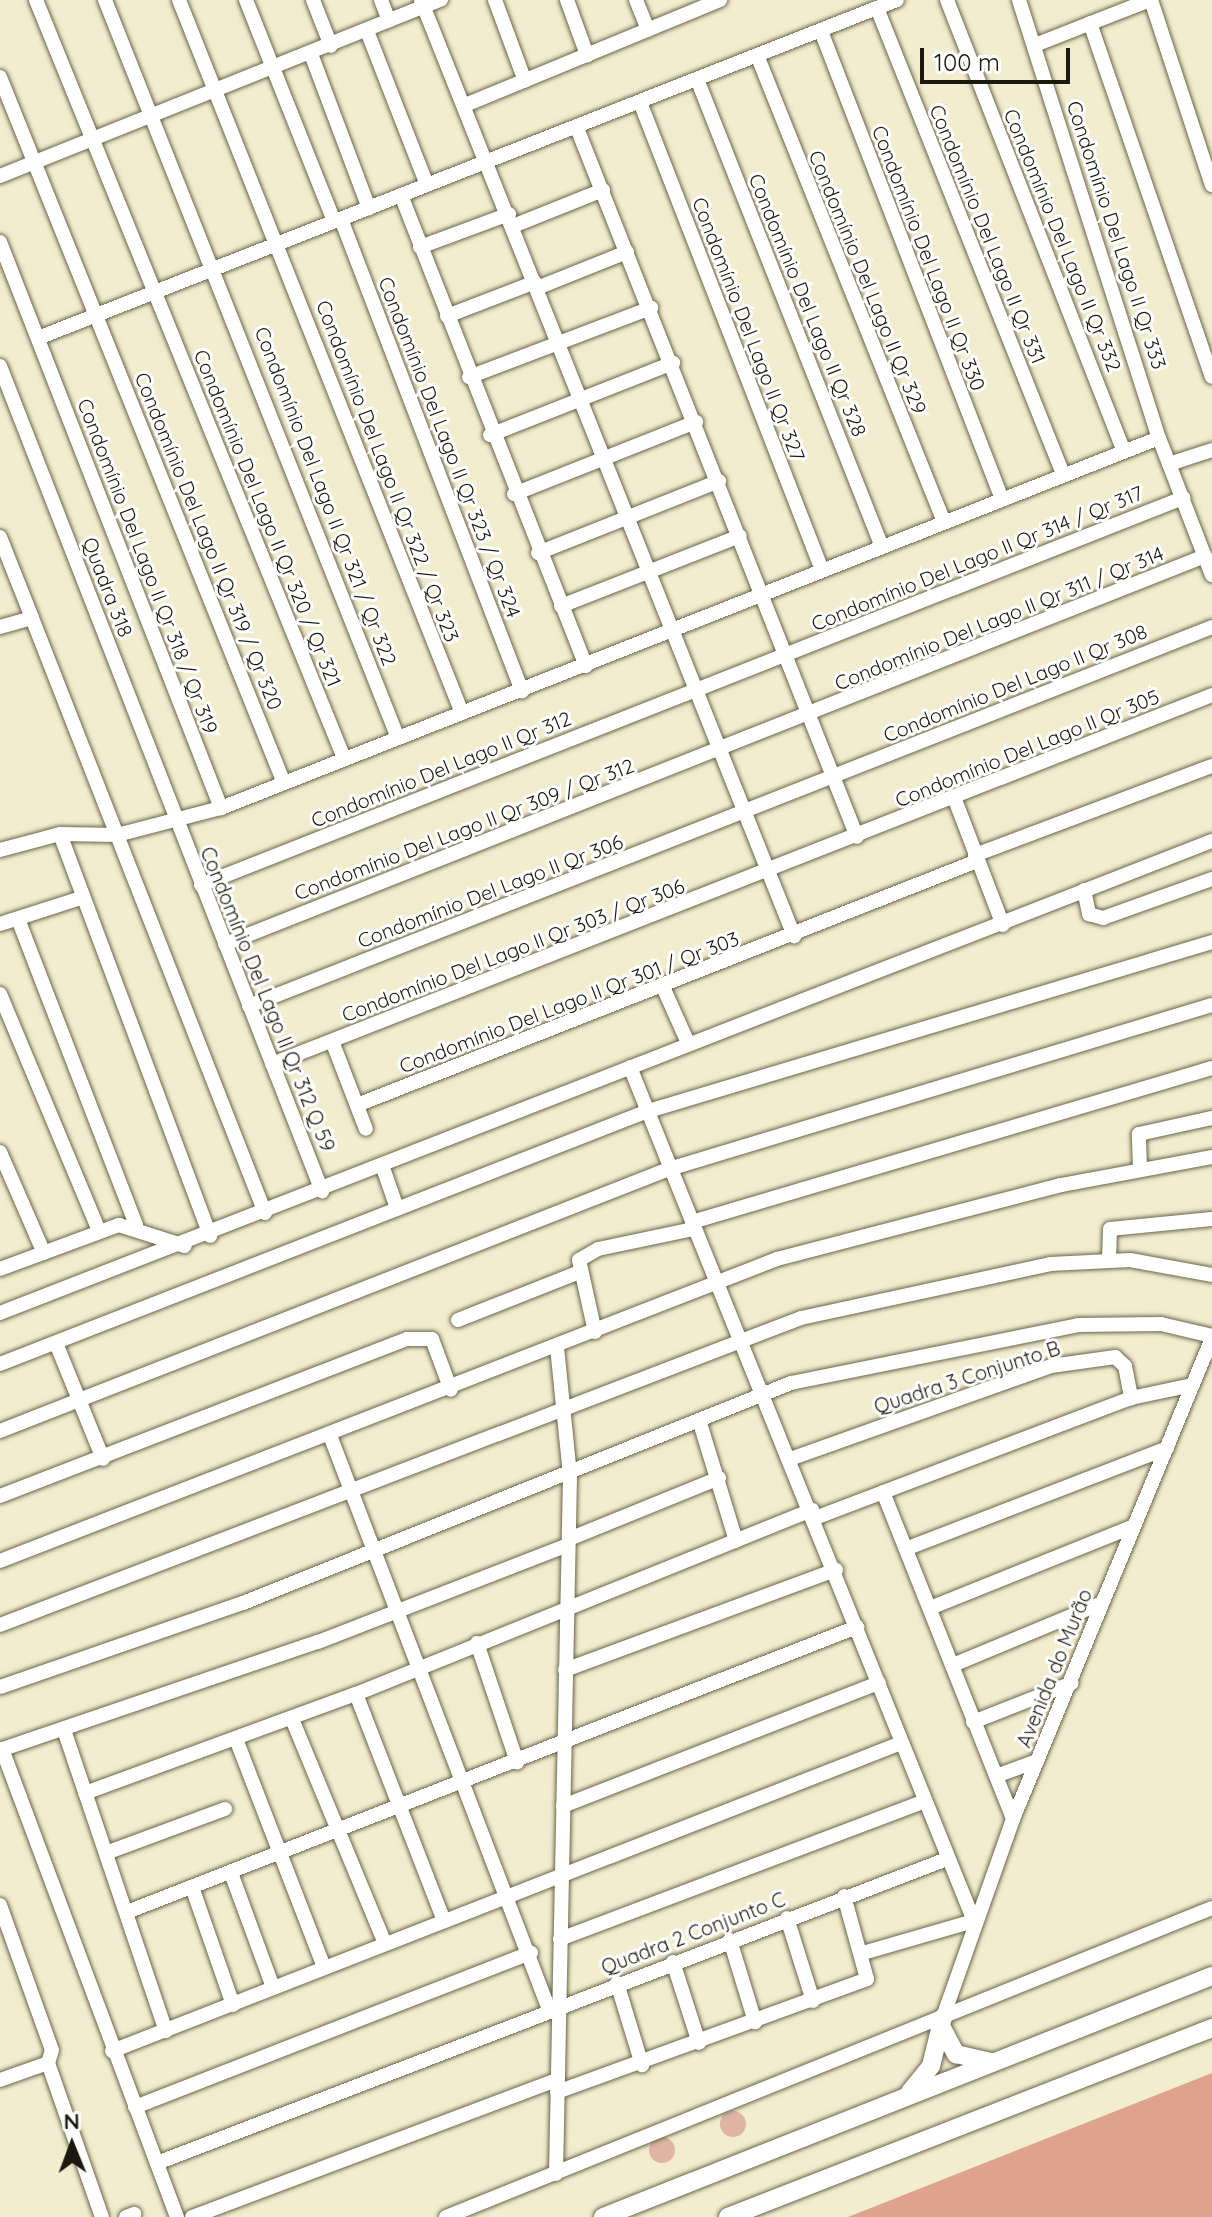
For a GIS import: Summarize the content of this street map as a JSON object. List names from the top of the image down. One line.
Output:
{"streets":{"street":["Condomínio Del Lago II Qr 331","Condomínio Del Lago II Qr 333","Condomínio Del Lago II Qr 332","Condomínio Del Lago II Qr 330","Condomínio Del Lago II Qr 329","Condomínio Del Lago II Qr 328","Condomínio Del Lago II Qr 327","Condomínio Del Lago II Qr 323 / Qr 324","Condomínio Del Lago II Qr 322 / Qr 323","Condomínio Del Lago II Qr 321 / Qr 322","Condomínio Del Lago II Qr 320 / Qr 321","Condomínio Del Lago II Qr 319 / Qr 320","Condomínio Del Lago II Qr 314 / Qr 317","Condomínio Del Lago II Qr 318 / Qr 319","Quadra 318","Condomínio Del Lago II Qr 311 / Qr 314","Condomínio Del Lago II Qr 308","Condomínio Del Lago II Qr 305","Condomínio Del Lago II Qr 312","Condomínio Del Lago II Qr 309 / Qr 312","Condomínio Del Lago II Qr 306","Condomínio Del Lago II Qr 303 / Qr 306","Condomínio Del Lago II Qr 312 Q 59","Condomínio Del Lago II Qr 301 / Qr 303","Quadra 3 Conjunto B","Avenida do Murão","Quadra 2 Conjunto C"]},"crossings":[["Condomínio Del Lago II Qr 333","Condomínio Del Lago II Qr 314 / Qr 317"],["Condomínio Del Lago II Qr 333","Condomínio Del Lago II Qr 311 / Qr 314"],["Condomínio Del Lago II Qr 314 / Qr 317","Condomínio Del Lago II Qr 312"],["Quadra 318","Condomínio Del Lago II Qr 312 Q 59"],["Condomínio Del Lago II Qr 311 / Qr 314","Condomínio Del Lago II Qr 309 / Qr 312"],["Condomínio Del Lago II Qr 308","Condomínio Del Lago II Qr 306"],["Condomínio Del Lago II Qr 305","Condomínio Del Lago II Qr 303 / Qr 306"],["Condomínio Del Lago II Qr 312","Condomínio Del Lago II Qr 312 Q 59"],["Condomínio Del Lago II Qr 309 / Qr 312","Condomínio Del Lago II Qr 312 Q 59"],["Condomínio Del Lago II Qr 306","Condomínio Del Lago II Qr 312 Q 59"],["Condomínio Del Lago II Qr 303 / Qr 306","Condomínio Del Lago II Qr 312 Q 59"]],"scale_bar":"100 m","north":"top"}
